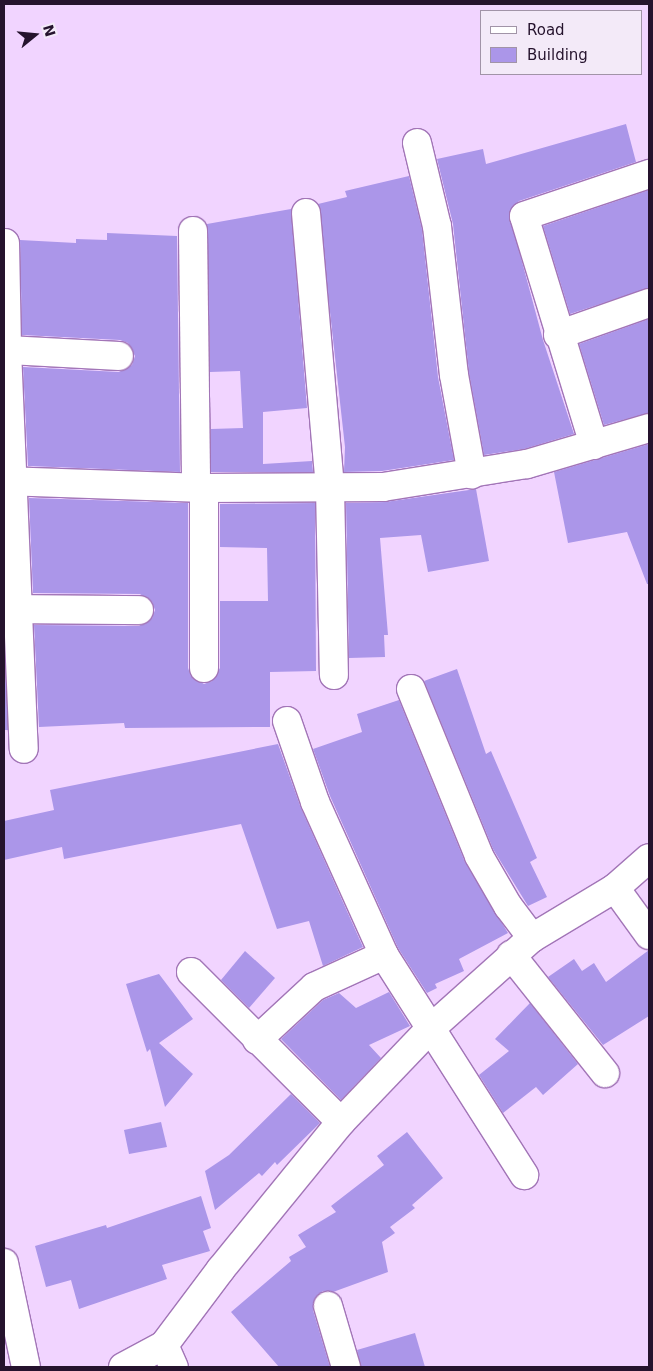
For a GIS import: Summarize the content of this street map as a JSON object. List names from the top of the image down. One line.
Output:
{"legend":["Road","Building"],"north":"right"}
